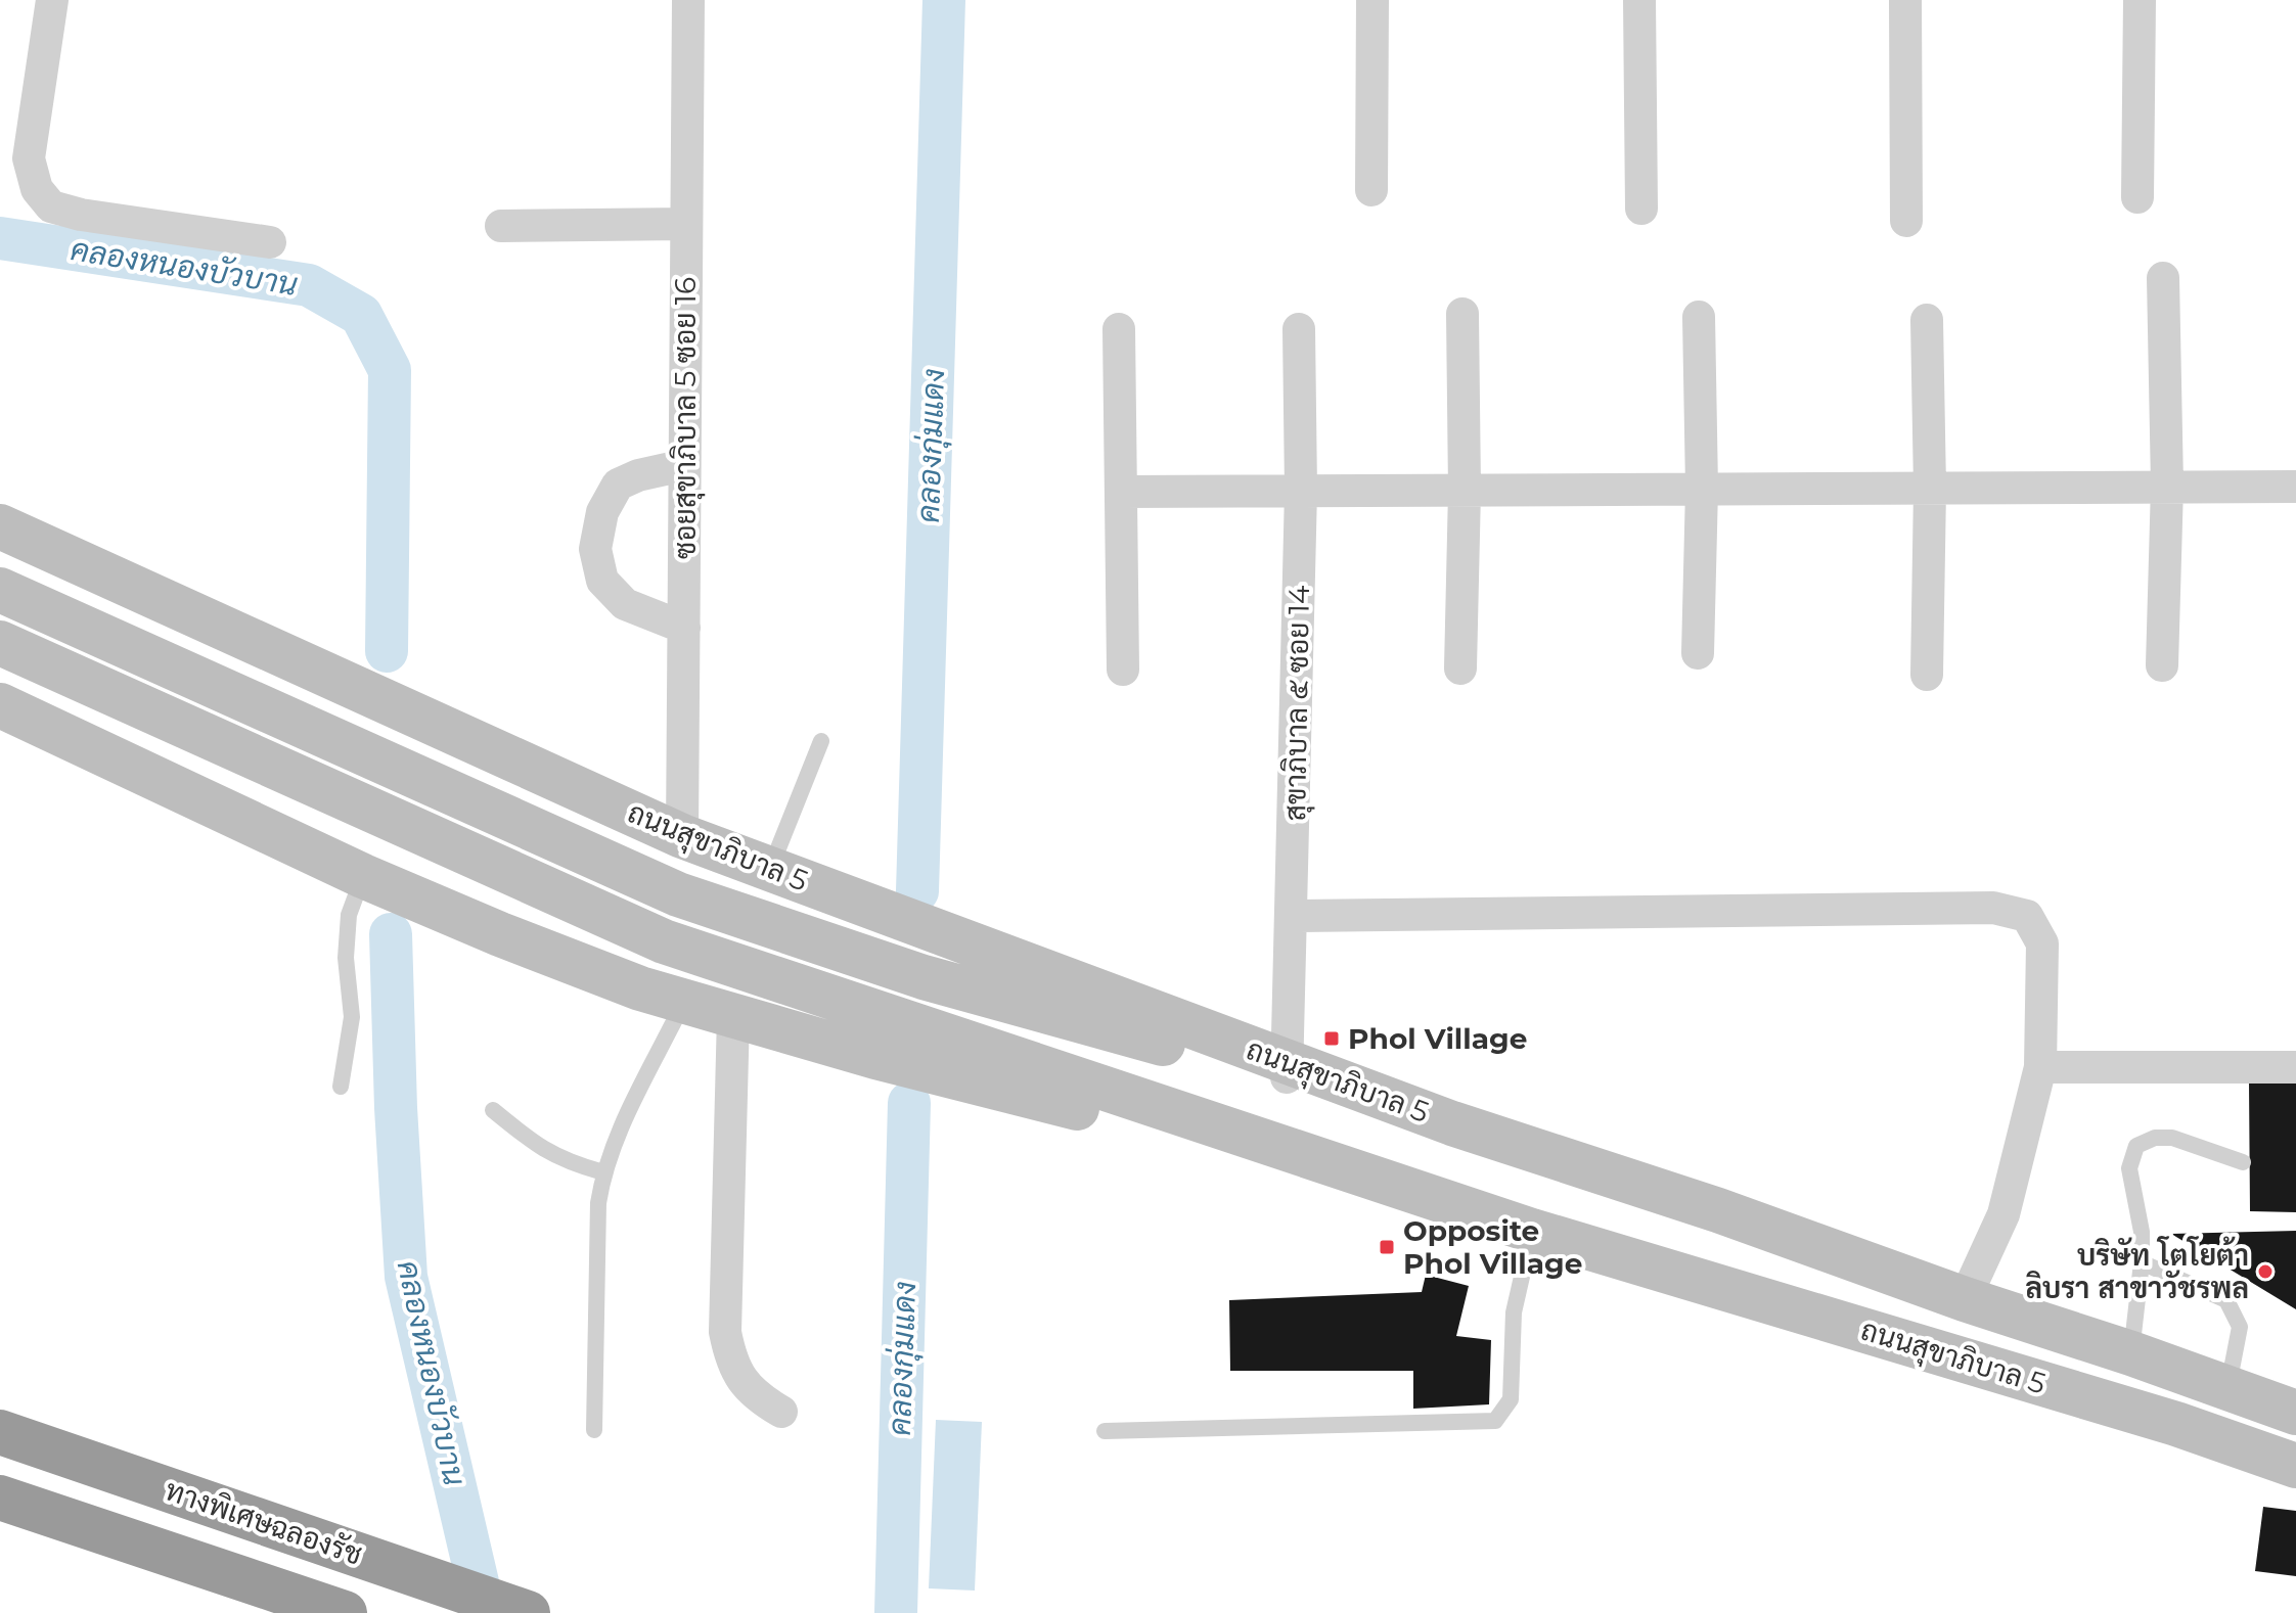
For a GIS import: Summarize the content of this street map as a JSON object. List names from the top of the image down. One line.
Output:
{"streets":{"highway":["ทางพิเศษฉลองรัช"],"main road":["ถนนสุขาภิบาล 5"],"street":["ซอยสุขาภิบาล 5 ซอย 16","สุขาภิบาล ๕ ซอย 14"]},"crossings":[["ซอยสุขาภิบาล 5 ซอย 16","ถนนสุขาภิบาล 5"],["สุขาภิบาล ๕ ซอย 14","ถนนสุขาภิบาล 5"]],"water":["คลองหนองบัวบาน","คลองกุ่มแดง"],"places":{"transit":["Phol Village","Opposite Phol Village"],"other":["บริษัท โตโยต้า ลิบรา สาขาวัชรพล"]}}
